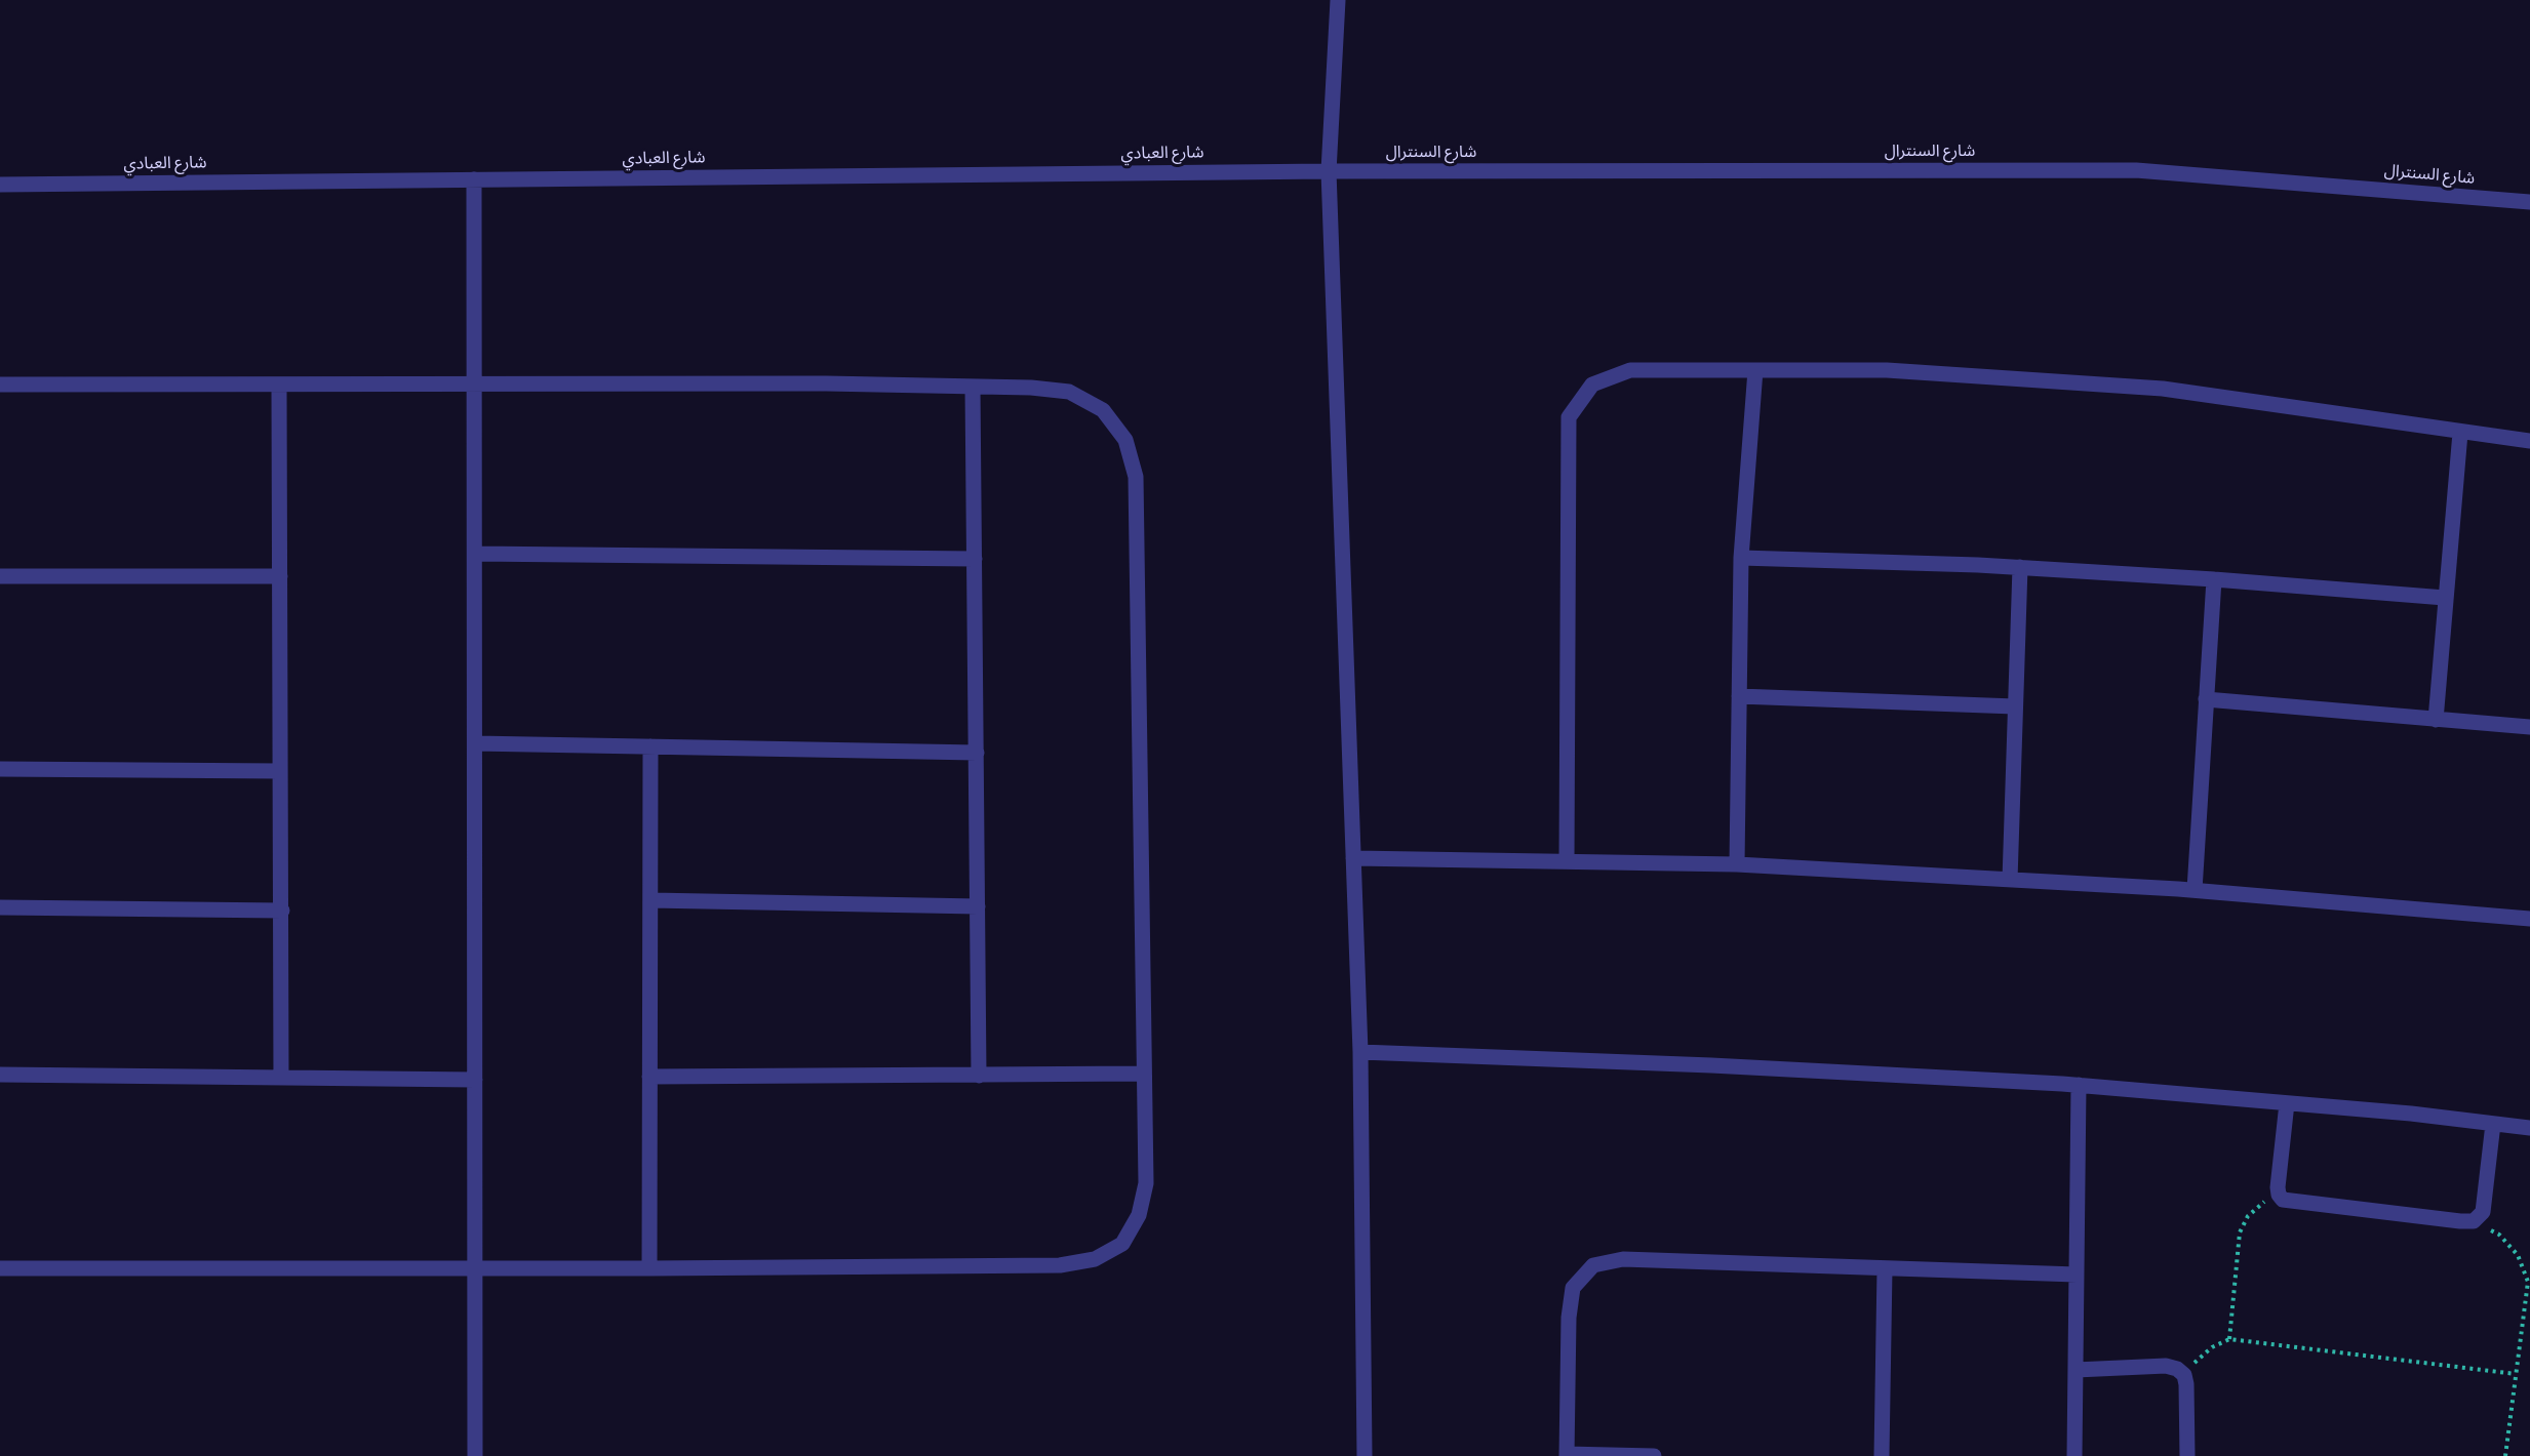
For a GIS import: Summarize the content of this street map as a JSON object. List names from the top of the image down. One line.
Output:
{"streets":{"street":["شارع السنترال","شارع العبادي"]},"crossings":[["شارع السنترال","شارع العبادي"]]}
